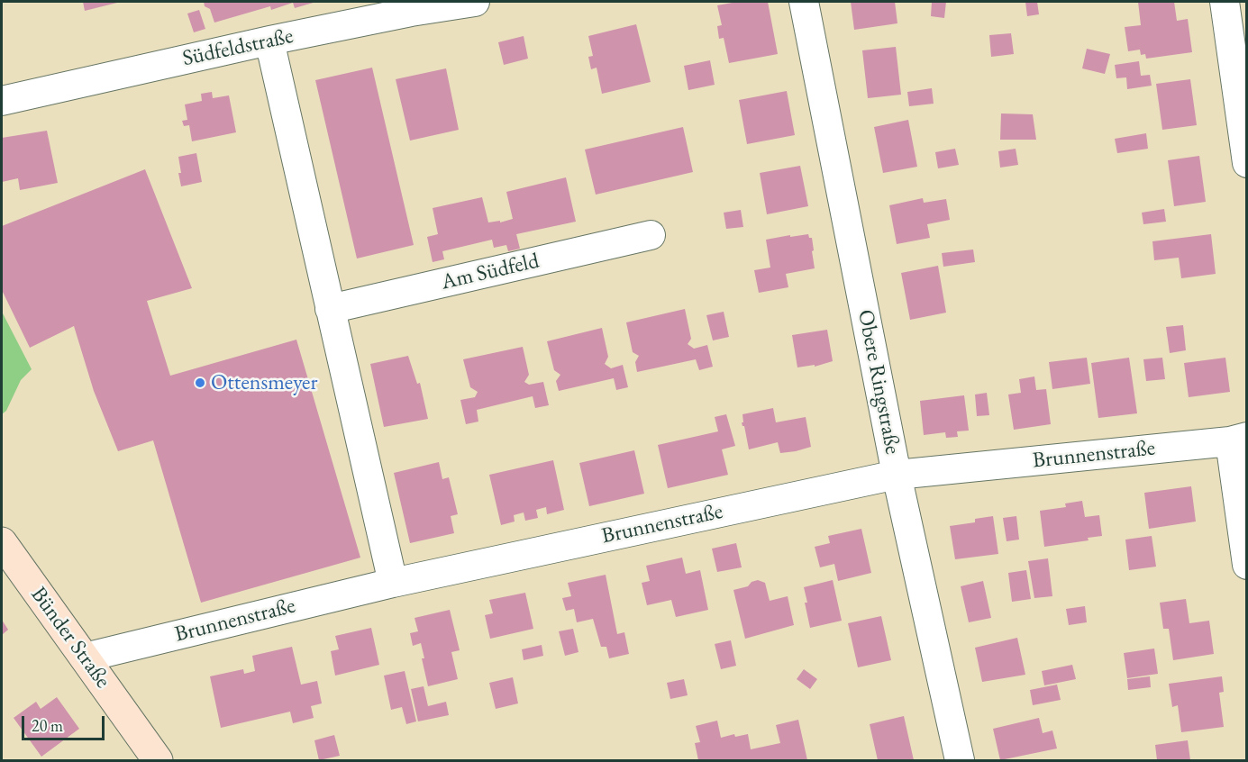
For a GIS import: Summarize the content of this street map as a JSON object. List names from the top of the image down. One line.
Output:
{"streets":{"main road":["Bünder Straße"],"street":["Südfeldstraße","Am Südfeld","Obere Ringstraße","Brunnenstraße"]},"crossings":[["Obere Ringstraße","Brunnenstraße"],["Brunnenstraße","Bünder Straße"]],"places":["Ottensmeyer"],"scale_bar":"20 m"}
